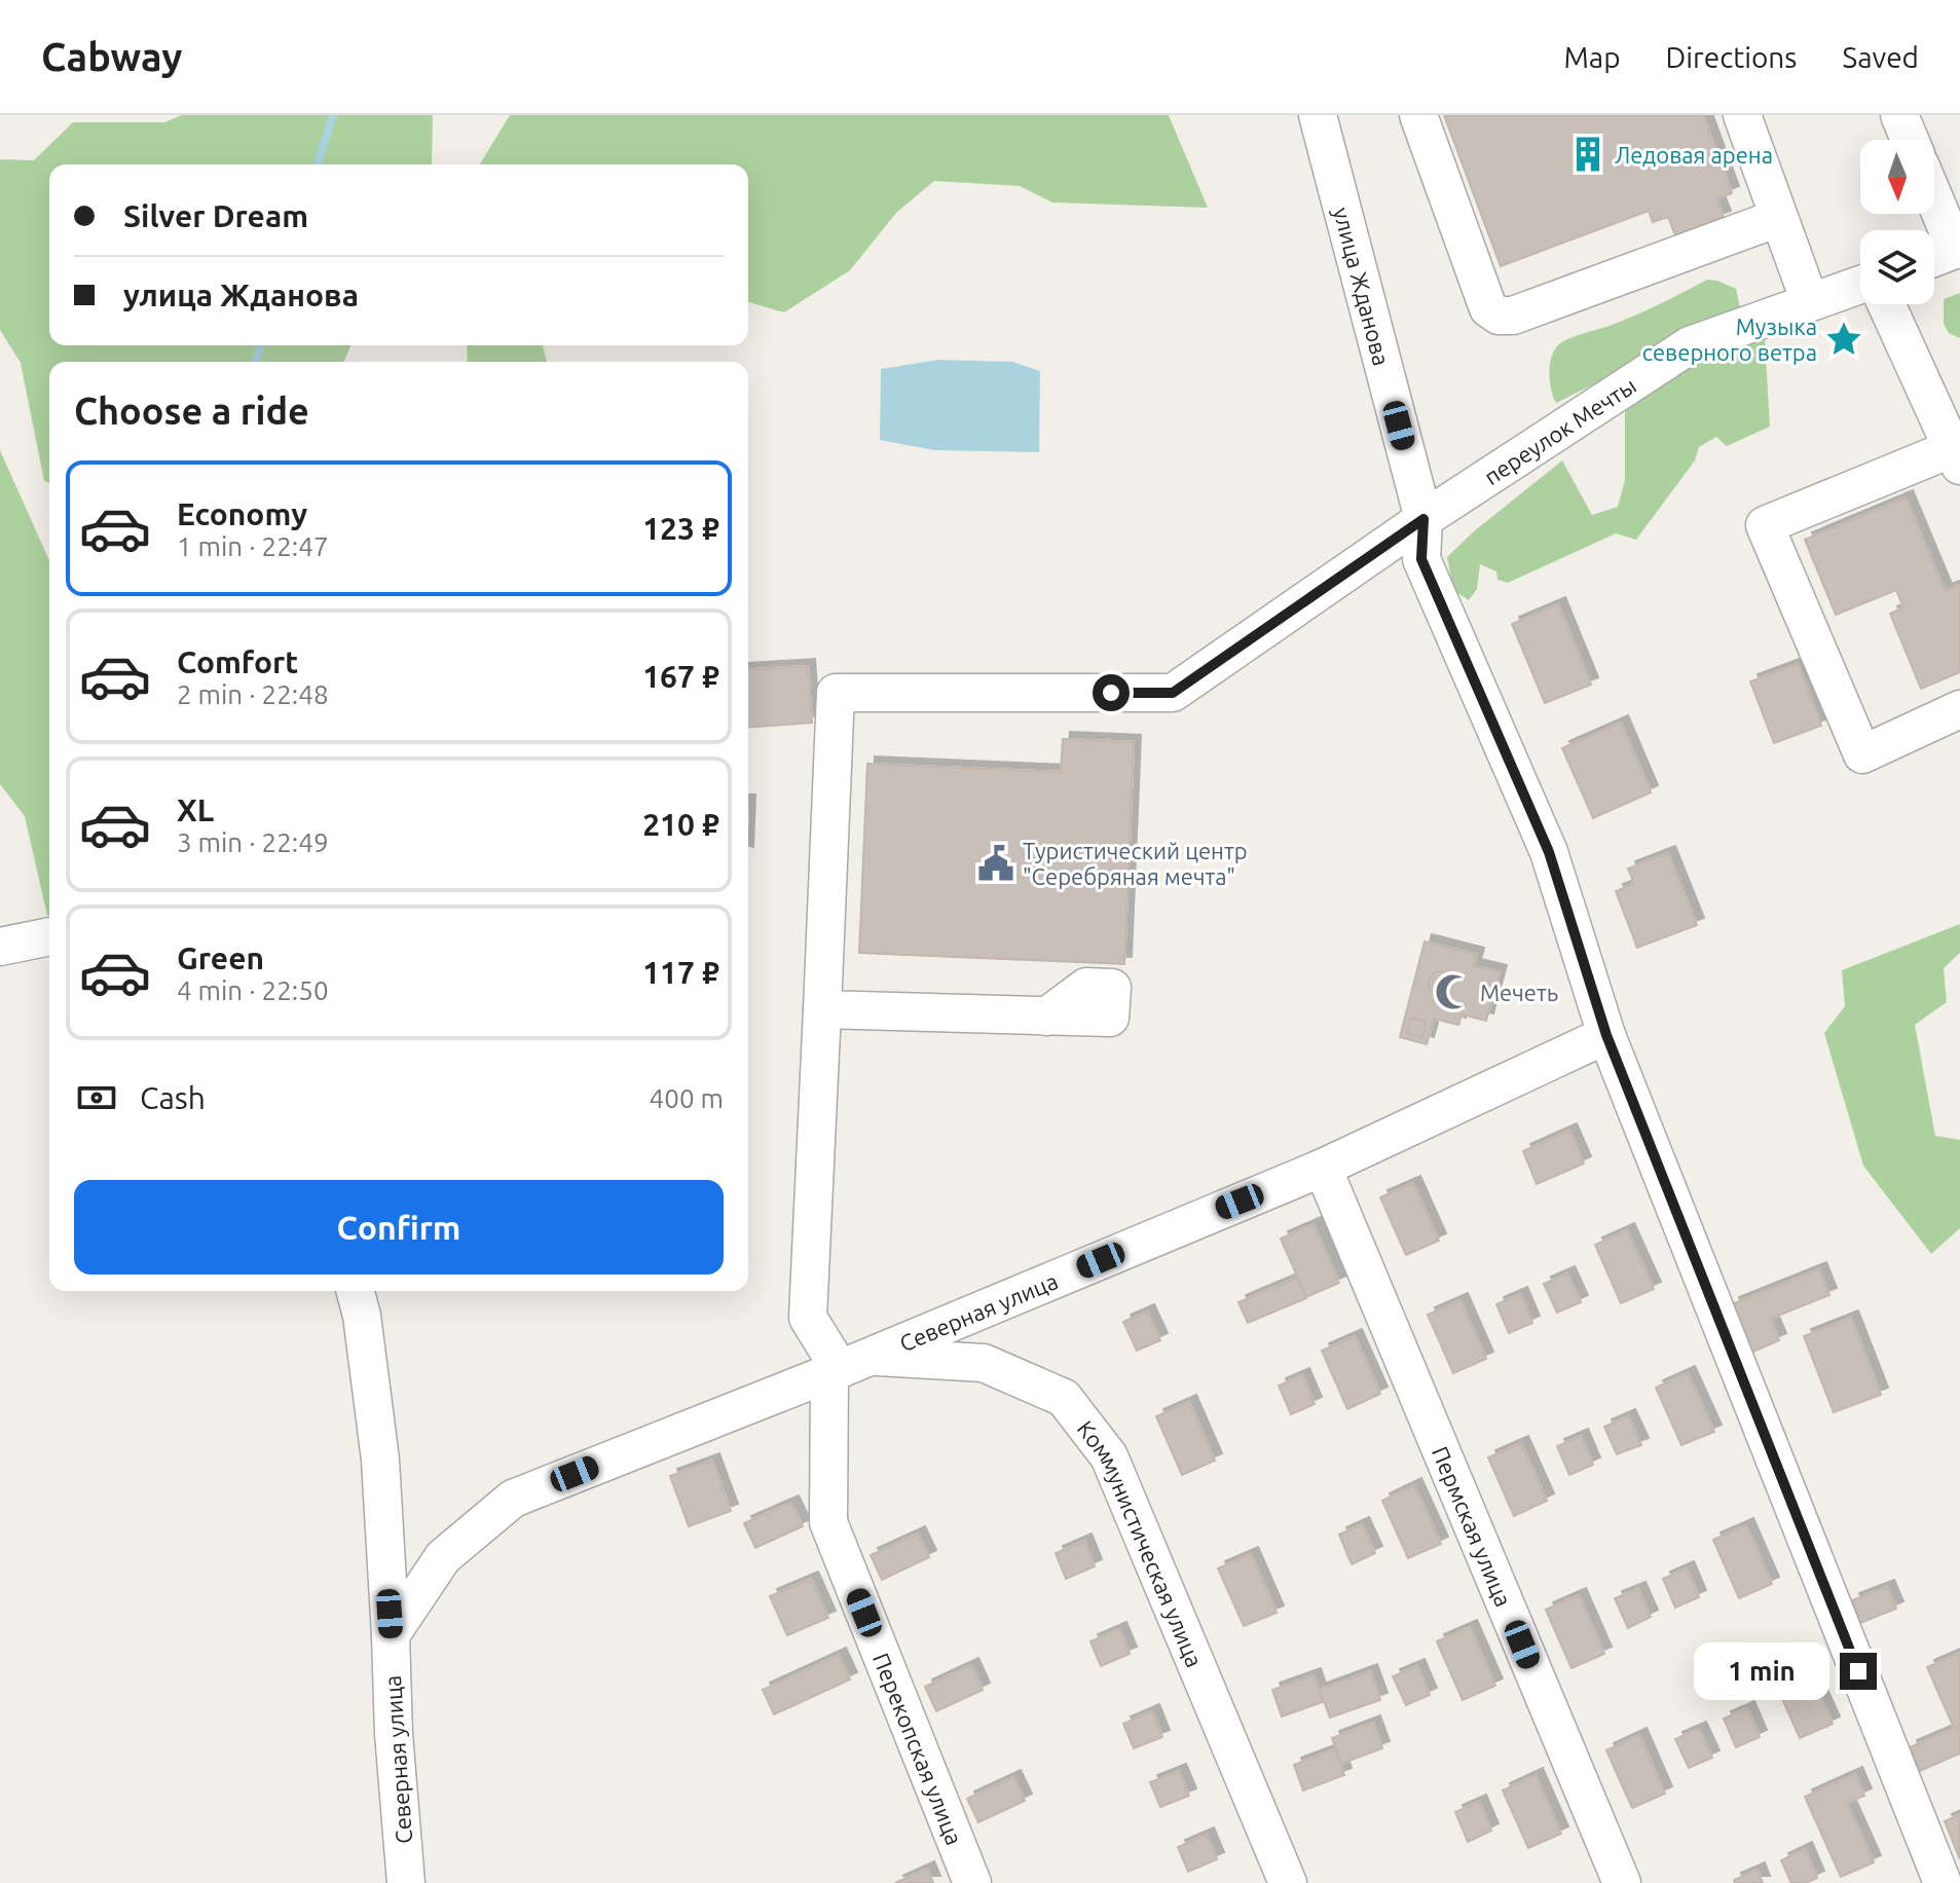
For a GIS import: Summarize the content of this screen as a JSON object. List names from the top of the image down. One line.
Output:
{"streets":{"street":["улица Жданова","переулок Мечты","Северная улица","Пермская улица","Коммунистическая улица","Перекопская улица"]},"crossings":[["улица Жданова","переулок Мечты"],["улица Жданова","Северная улица"],["Северная улица","Пермская улица"],["Северная улица","Коммунистическая улица"],["Северная улица","Перекопская улица"],["Коммунистическая улица","Перекопская улица"]],"places":{"building":["Ледовая арена"],"place":["Музыка северного ветра"],"public building":["Туристический центр \"Серебряная мечта\""],"mosque":["Мечеть"]},"north":"bottom","page":{"header":"Cabway","nav":["Map","Directions","Saved"],"banner":["Silver Dream","улица Жданова"],"heading":"Choose a ride","list":[{"name":"Economy","note":"1 min · 22:47","value":"123 ₽"},{"name":"Comfort","note":"2 min · 22:48","value":"167 ₽"},{"name":"XL","note":"3 min · 22:49","value":"210 ₽"},{"name":"Green","note":"4 min · 22:50","value":"117 ₽"}],"pay":["Cash","400 m"],"buttons":"Confirm","bubble":"1 min"}}
